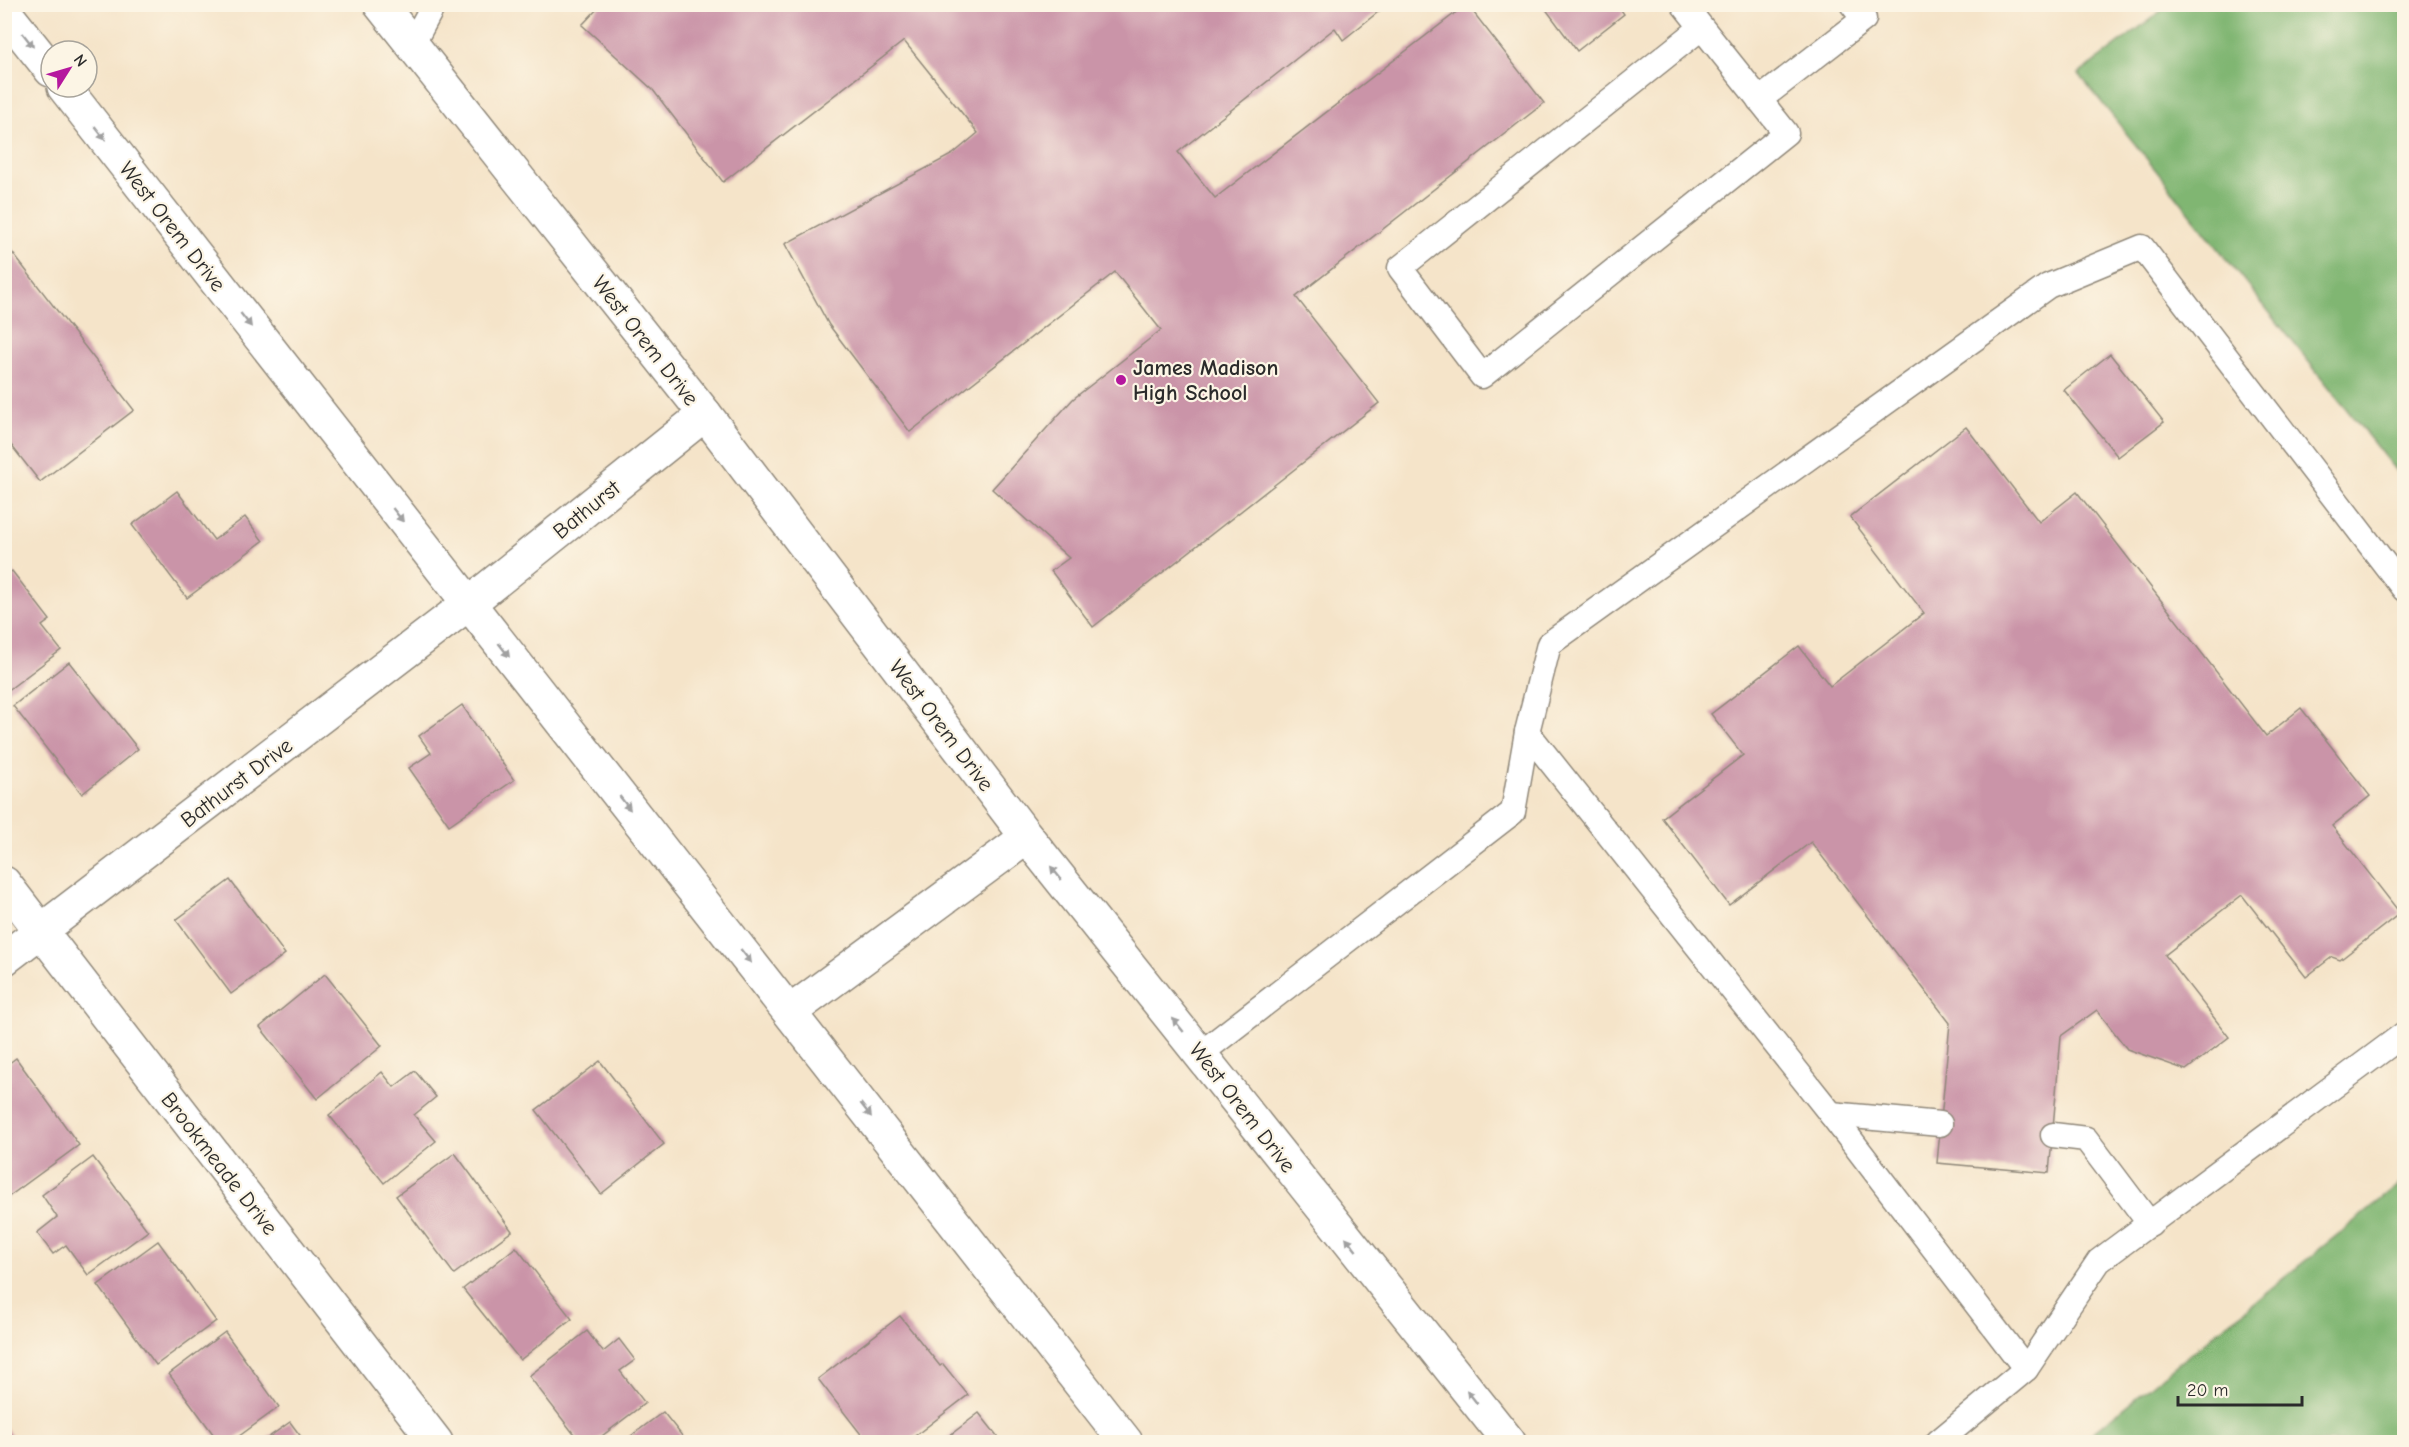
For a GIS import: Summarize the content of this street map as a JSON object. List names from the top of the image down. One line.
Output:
{"streets":{"main road":["West Orem Drive","Bathurst","Bathurst Drive","Brookmeade Drive"]},"crossings":[["West Orem Drive","Bathurst"],["West Orem Drive","Bathurst Drive"],["Bathurst","Bathurst Drive"],["Bathurst Drive","Brookmeade Drive"]],"places":["James Madison High School"],"scale_bar":"20 m","north":"top right"}
